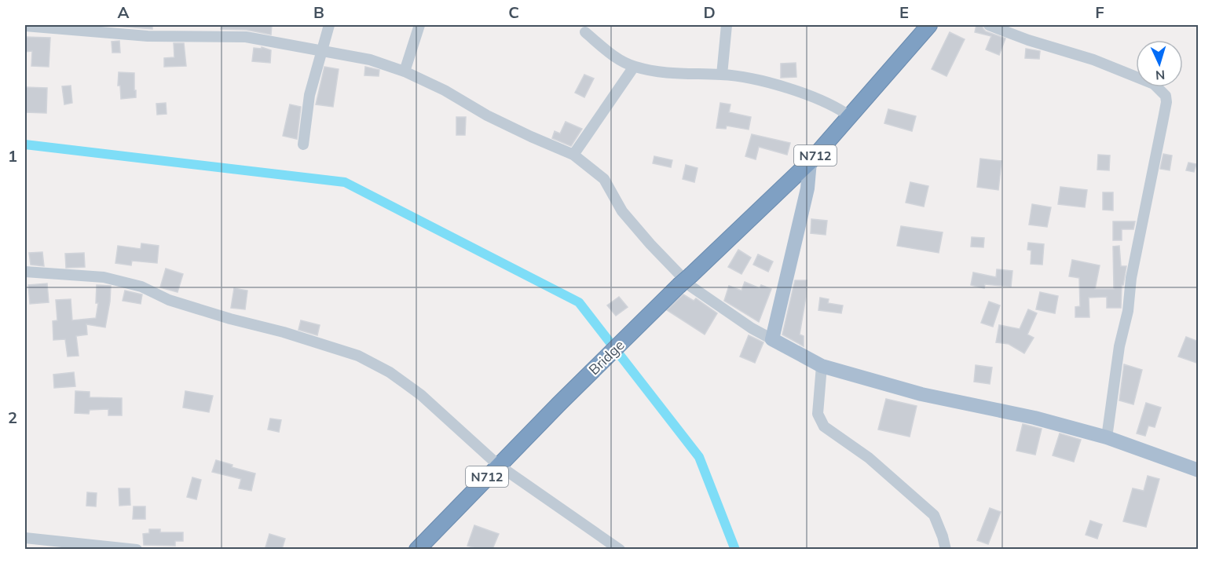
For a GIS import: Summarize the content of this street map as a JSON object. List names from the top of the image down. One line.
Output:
{"streets":{"highway":["N712","Bridge"]},"crossings":[["N712","Bridge"]],"north":"bottom","grid":{"columns":["A","B","C","D","E","F"],"rows":["1","2"]}}
